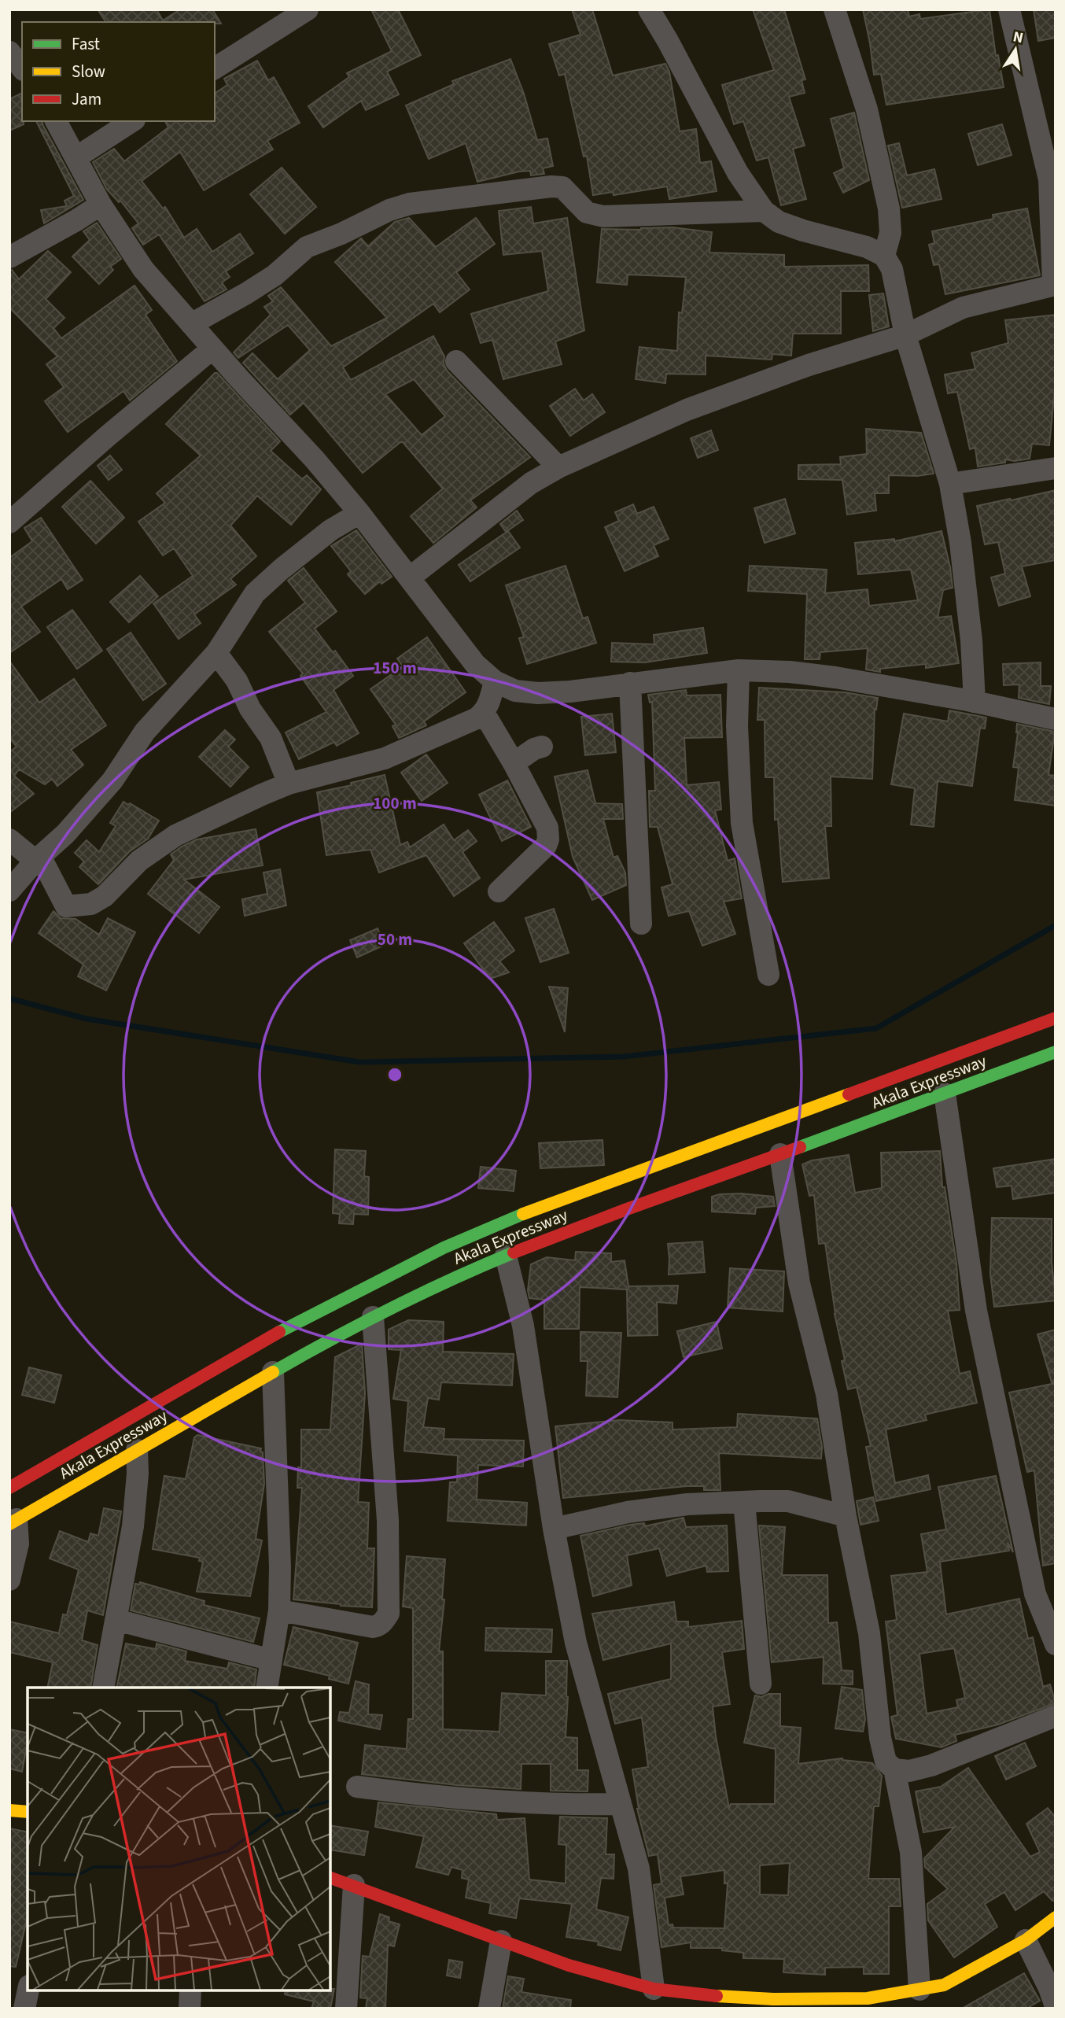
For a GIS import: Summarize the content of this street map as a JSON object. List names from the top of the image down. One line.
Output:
{"streets":{"main road":["Akala Expressway"]},"legend":["Fast","Slow","Jam"],"north":"top","rings":["150 m","100 m","50 m"]}
